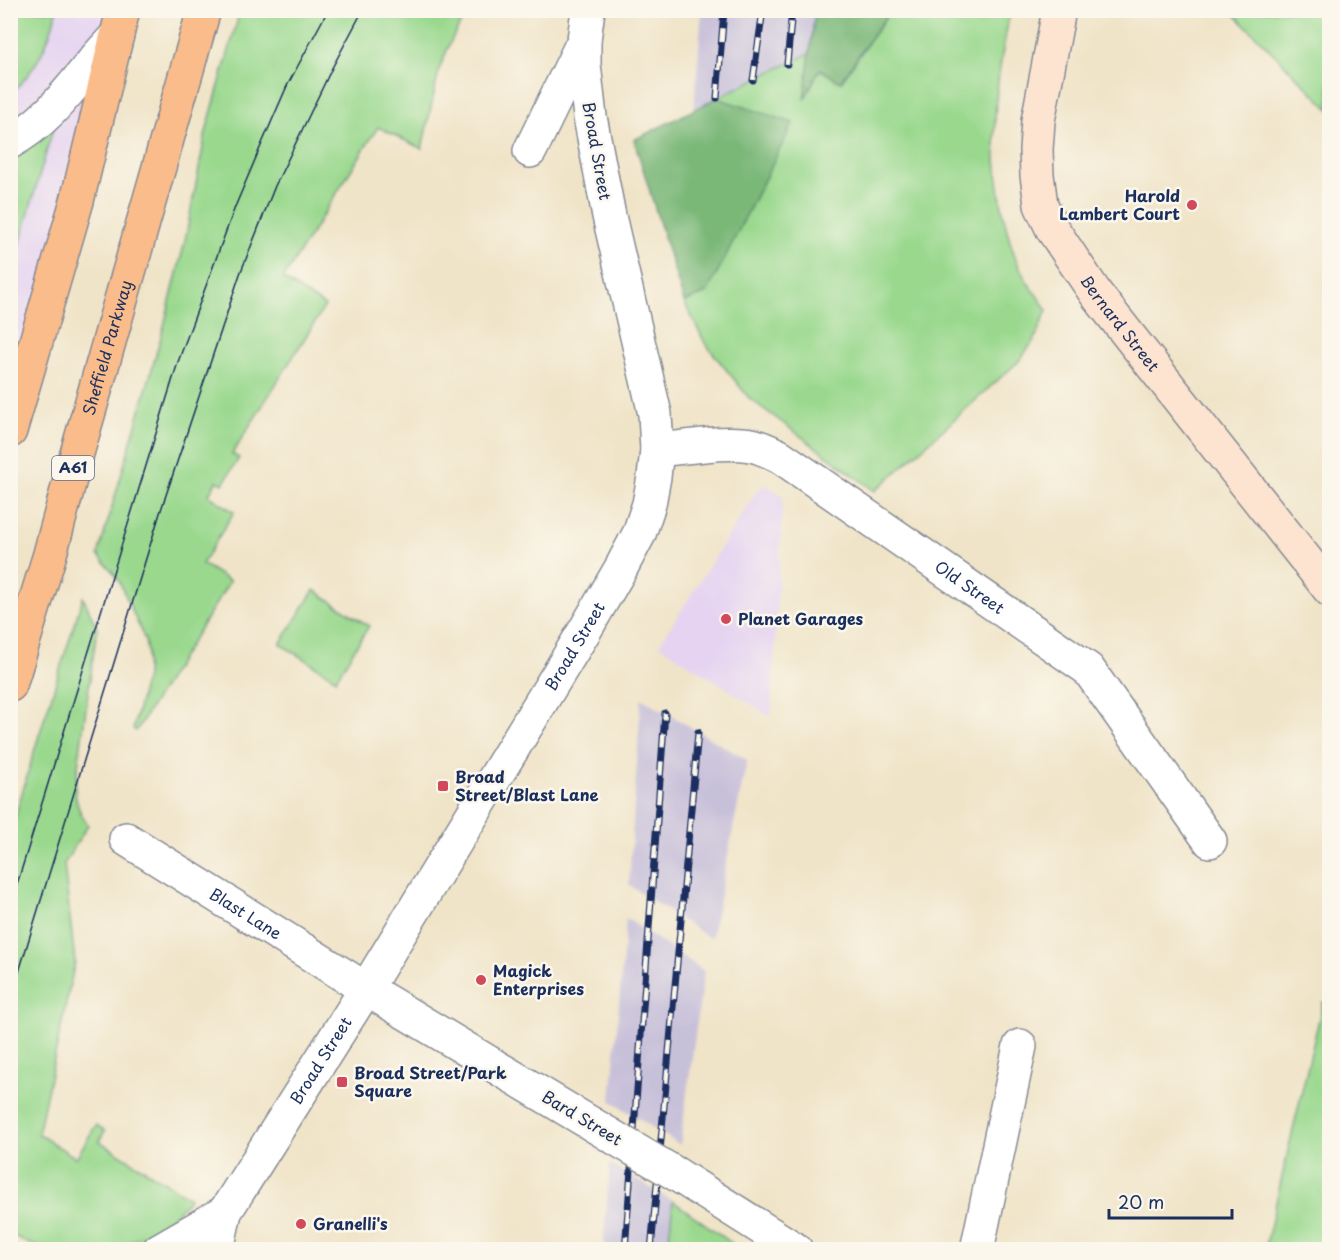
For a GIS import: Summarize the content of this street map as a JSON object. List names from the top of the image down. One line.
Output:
{"streets":{"highway":["Sheffield Parkway","A61"],"main road":["Bernard Street"],"street":["Broad Street","Old Street","Blast Lane","Bard Street"]},"crossings":[["Broad Street","Old Street"],["Broad Street","Blast Lane"],["Broad Street","Bard Street"],["Blast Lane","Bard Street"]],"places":{"other":["Harold Lambert Court","Planet Garages","Magick Enterprises","Granelli's"],"transit":["Broad Street/Blast Lane","Broad Street/Park Square"]},"scale_bar":"20 m"}
